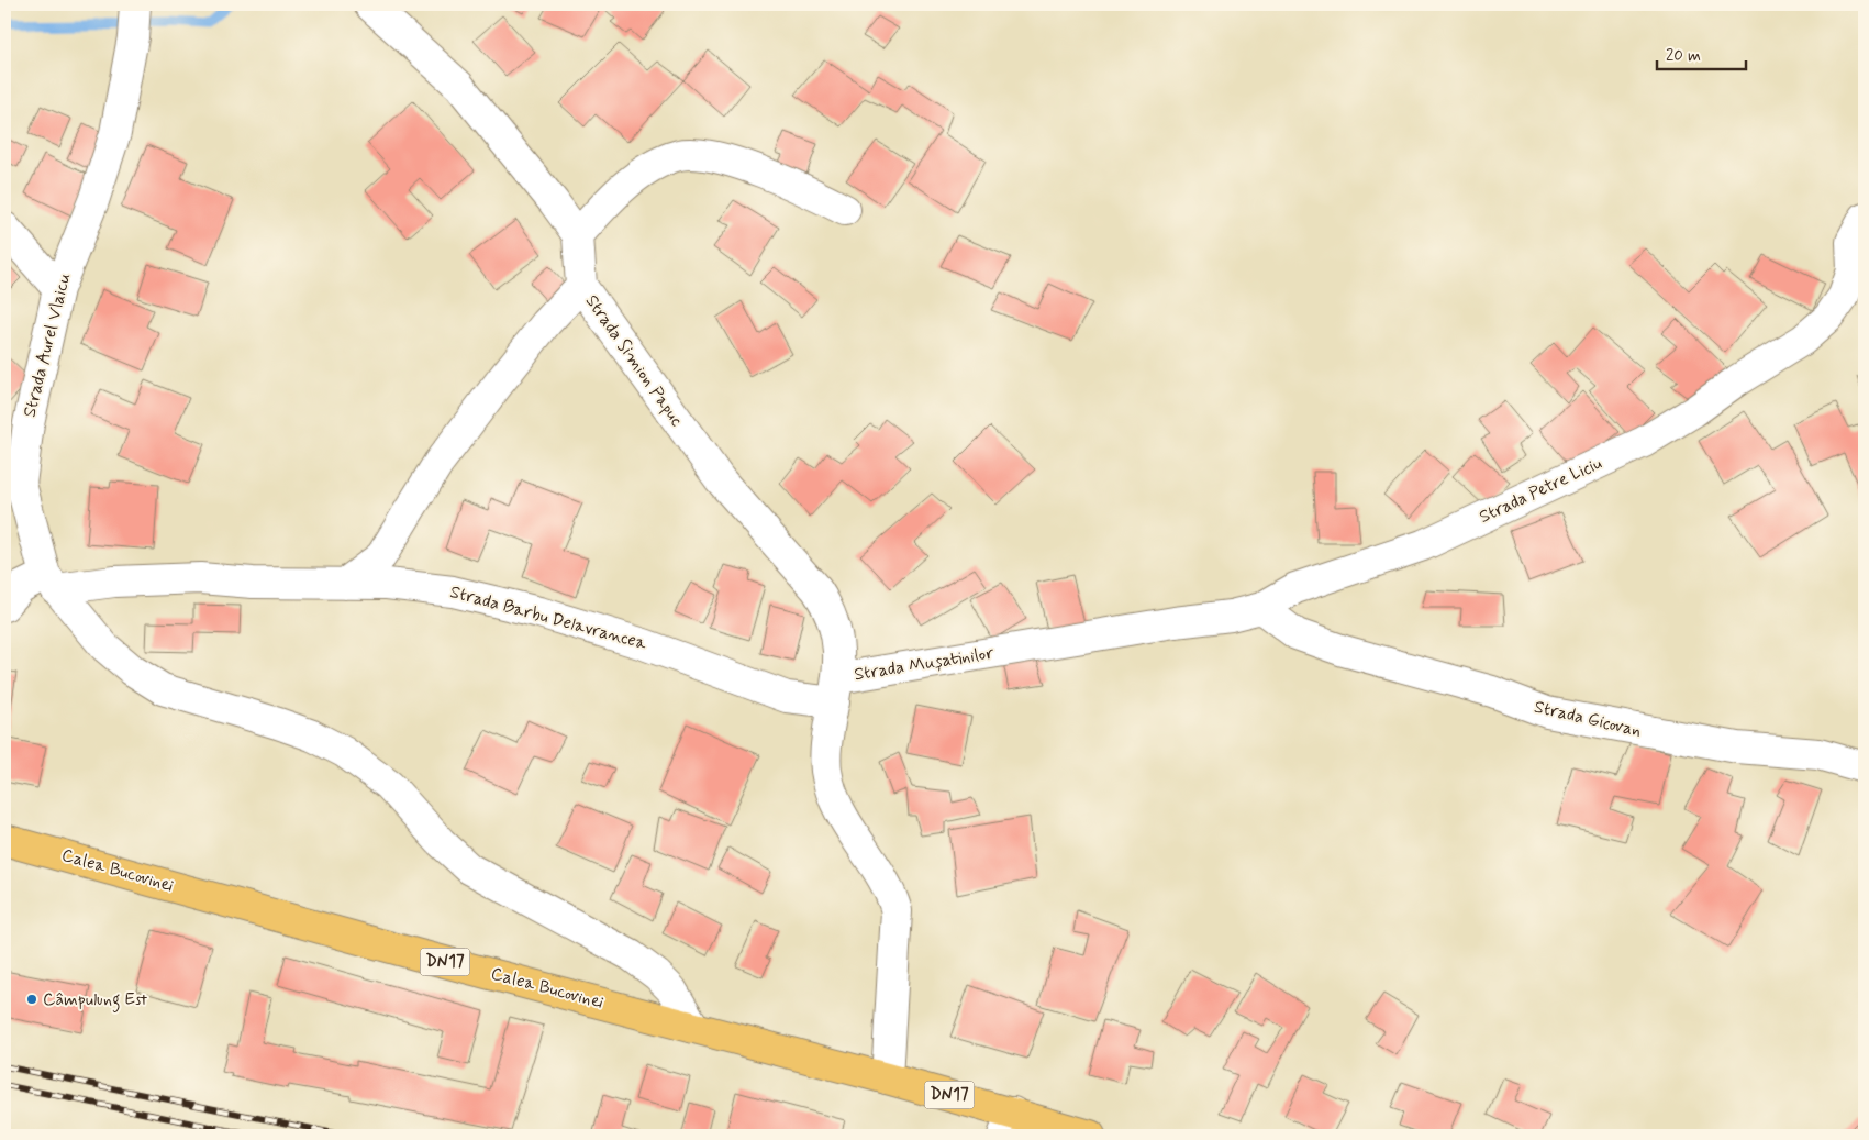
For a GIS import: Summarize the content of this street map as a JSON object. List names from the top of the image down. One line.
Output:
{"streets":{"highway":["Calea Bucovinei","DN17"],"street":["Strada Aurel Vlaicu","Strada Simion Papuc","Strada Petre Liciu","Strada Barbu Delavrancea","Strada Mușatinilor","Strada Gicovan"]},"crossings":[["Strada Aurel Vlaicu","Strada Barbu Delavrancea"],["Strada Simion Papuc","Strada Barbu Delavrancea"],["Strada Simion Papuc","Strada Mușatinilor"],["Strada Petre Liciu","Strada Mușatinilor"],["Strada Petre Liciu","Strada Gicovan"],["Strada Barbu Delavrancea","Strada Mușatinilor"],["Strada Mușatinilor","Strada Gicovan"]],"places":["Câmpulung Est"],"scale_bar":"20 m"}
